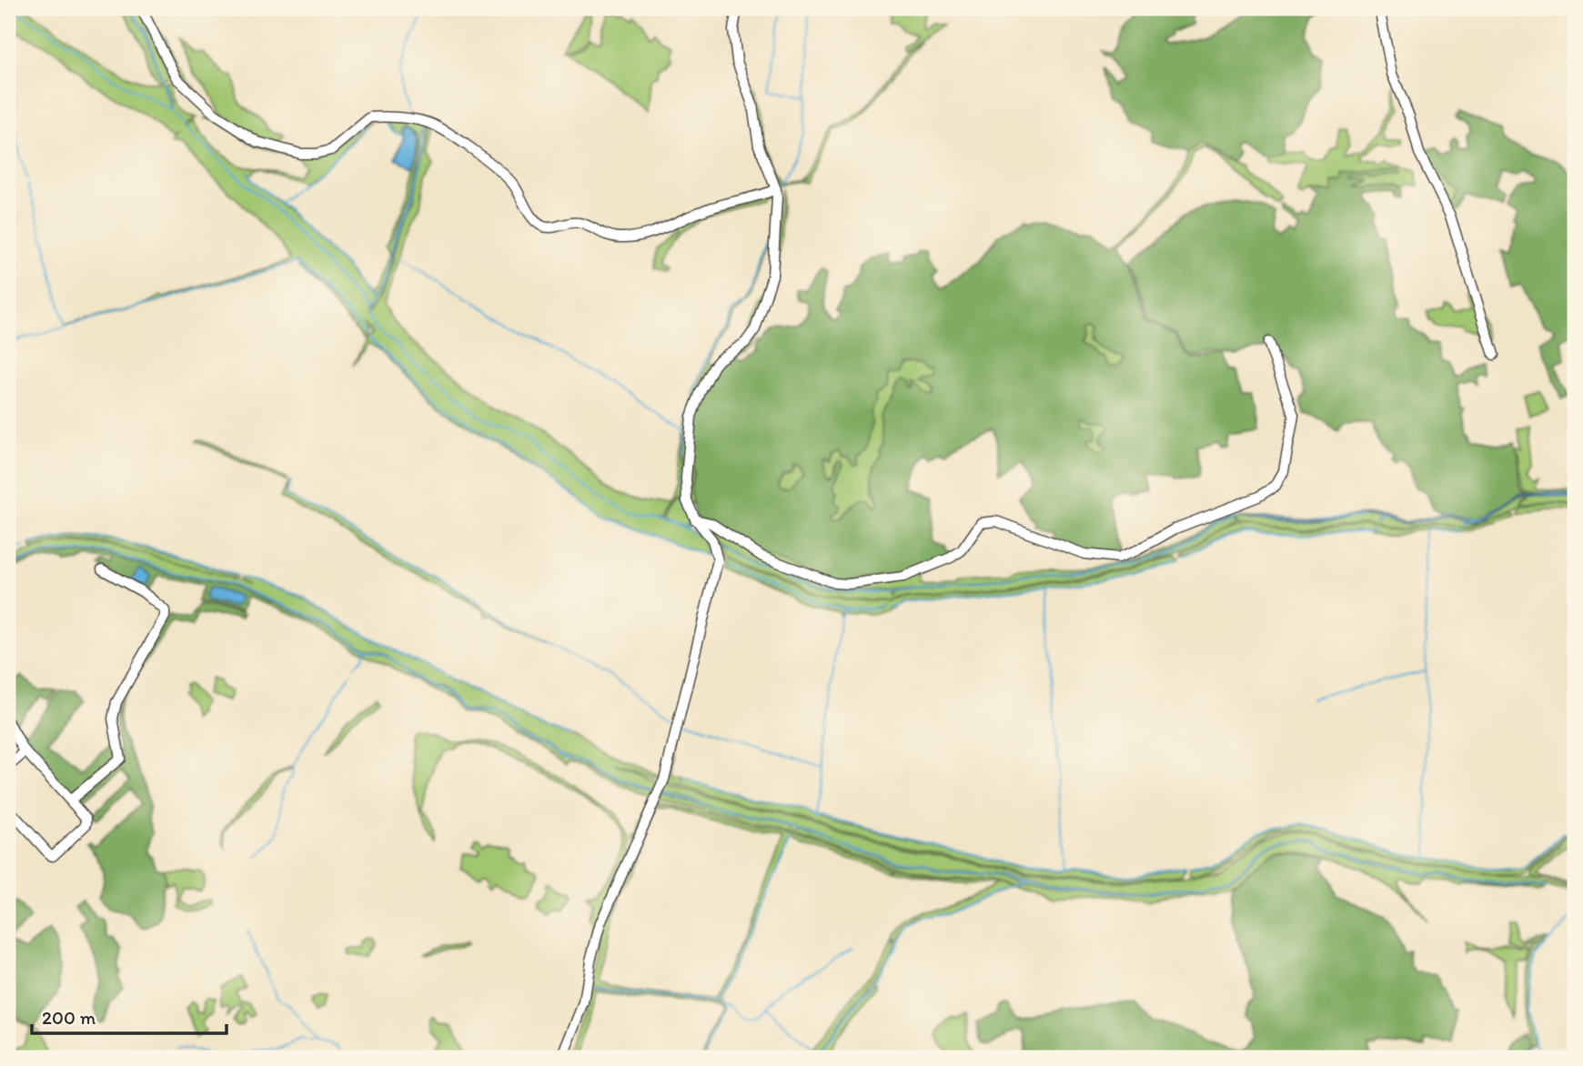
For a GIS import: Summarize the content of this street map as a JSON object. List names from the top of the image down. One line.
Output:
{"scale_bar":"200 m"}
